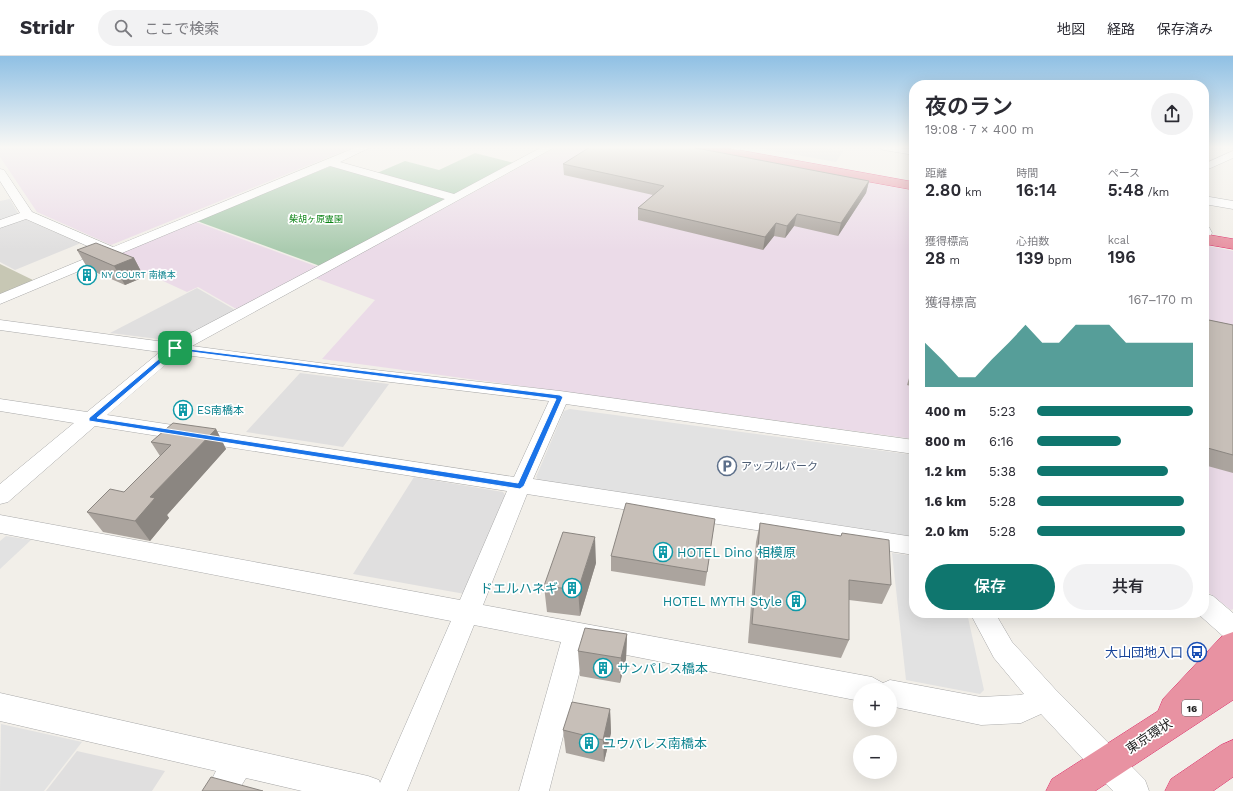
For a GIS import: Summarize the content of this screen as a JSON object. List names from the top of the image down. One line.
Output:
{"streets":{"highway":["16","東京環状"]},"parks":["柴胡ヶ原霊園"],"places":{"building":["NY COURT 南橋本","ES南橋本","HOTEL Dino 相模原","ドエルハネギ","HOTEL MYTH Style","サンパレス橋本","ユウパレス南橋本"],"parking":["アップルパーク"],"bus stop":["大山団地入口"]},"page":{"header":"Stridr","search":"ここで検索","nav":["地図","経路","保存済み"],"heading":["夜のラン","19:08 · 7 × 400 m"],"stats":[["距離","2.80 km"],["時間","16:14"],["ペース","5:48 /km"],["獲得標高","28 m"],["心拍数","139 bpm"],["kcal","196"]],"chart":["獲得標高","167–170 m"],"list":[{"name":"400 m","note":"5:23"},{"name":"800 m","note":"6:16"},{"name":"1.2 km","note":"5:38"},{"name":"1.6 km","note":"5:28"},{"name":"2.0 km","note":"5:28"}],"buttons":["保存","共有"],"map_buttons":["+","−"]}}
